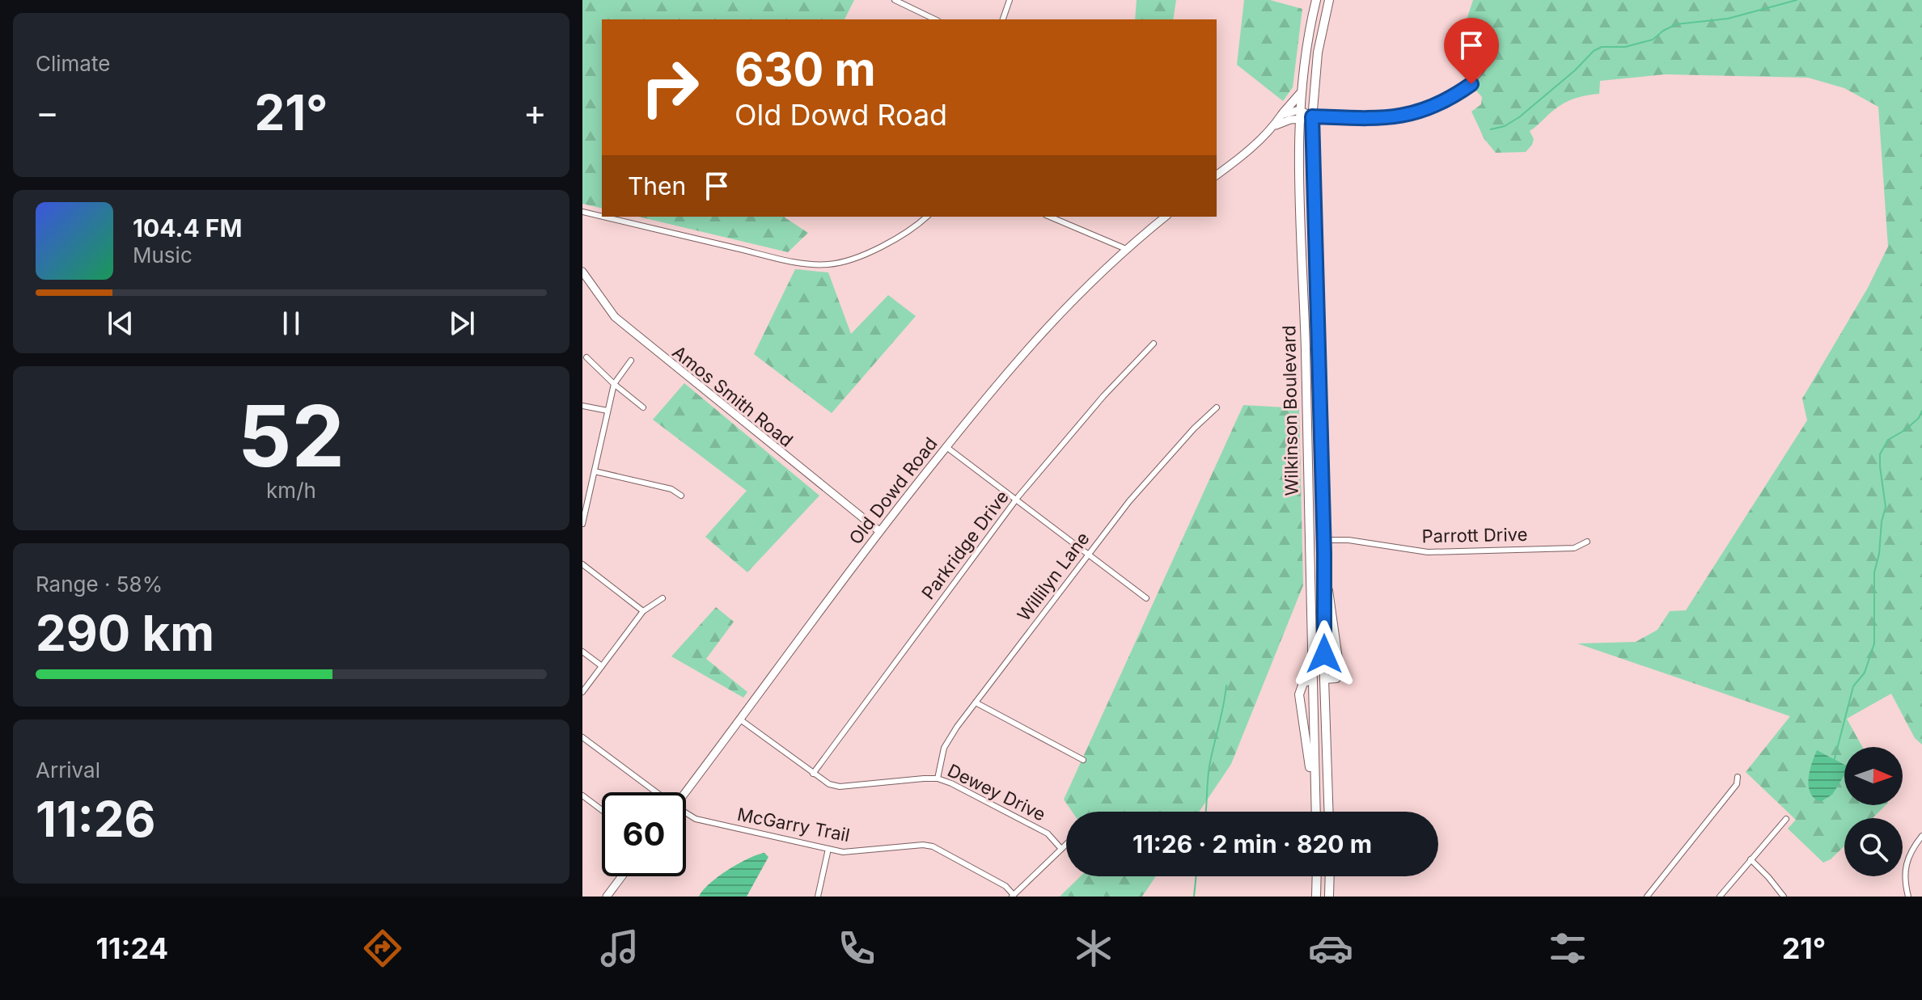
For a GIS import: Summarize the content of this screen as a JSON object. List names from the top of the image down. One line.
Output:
{"streets":{"main road":["Wilkinson Boulevard"],"street":["Amos Smith Road","Old Dowd Road","Parrott Drive","Parkridge Drive","Willilyn Lane","Dewey Drive","McGarry Trail"]},"crossings":[["Amos Smith Road","Old Dowd Road"],["Wilkinson Boulevard","Parrott Drive"],["Old Dowd Road","Dewey Drive"],["Parkridge Drive","Dewey Drive"],["Willilyn Lane","Dewey Drive"]],"north":"right","page":{"tile":["Climate",["52","km/h"],["Range · 58%","290 km"],["Arrival","11:26"]],"turn":["630 m","Old Dowd Road"],"heat":["−","21°","+"],"then":"Then","song":["104.4 FM","Music"],"limit":"60","trip":"11:26 · 2 min · 820 m","tabs":["11:24","21°"]}}
